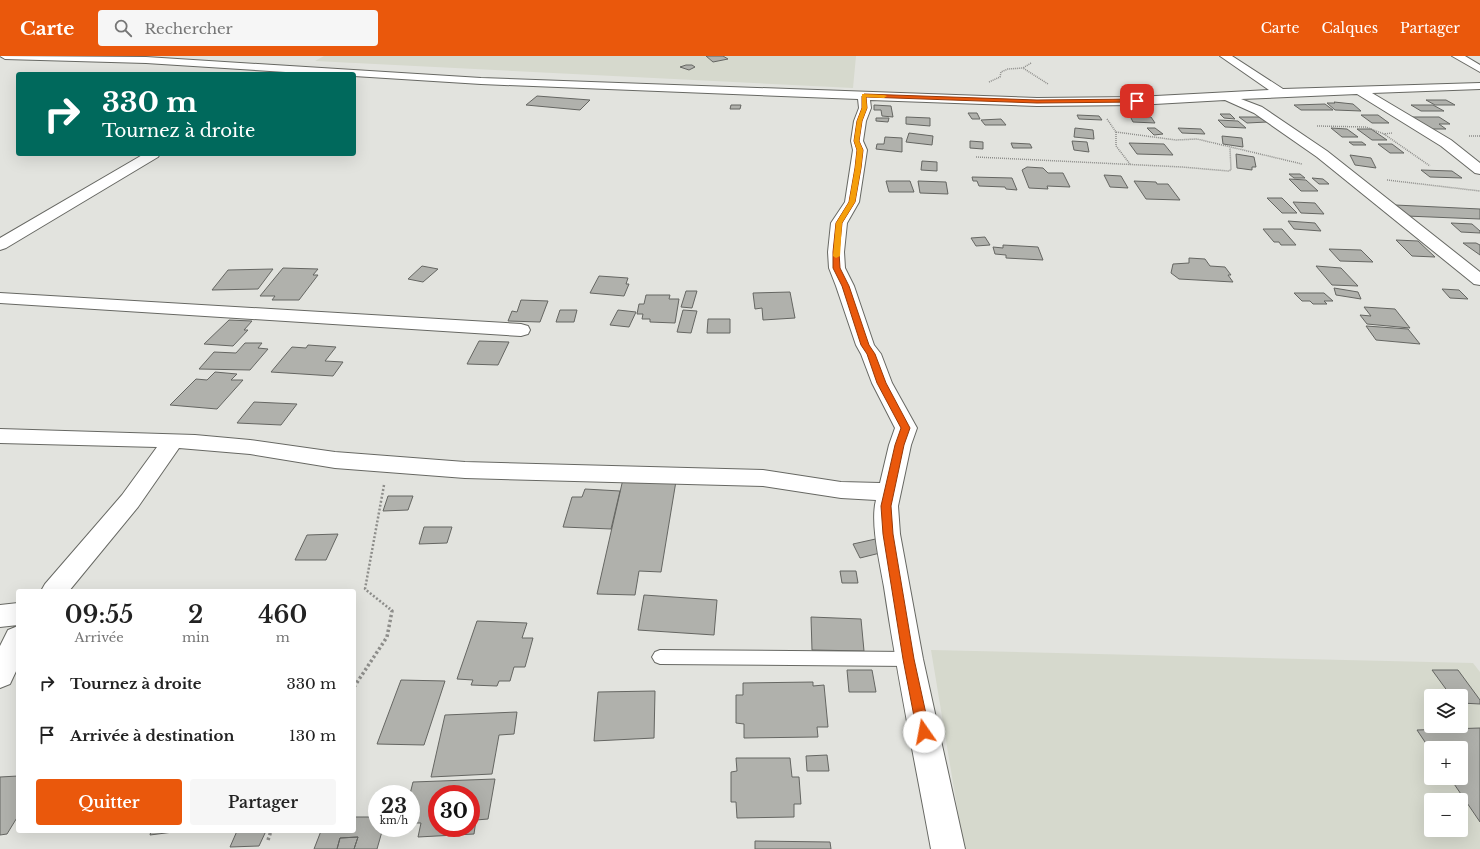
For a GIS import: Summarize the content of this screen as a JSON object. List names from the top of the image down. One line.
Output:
{"page":{"header":"Carte","search":"Rechercher","nav":["Carte","Calques","Partager"],"turn":["330 m","Tournez à droite"],"eta":["09:55","Arrivée","2","min","460","m"],"list":[{"name":"Tournez à droite","value":"330 m"},{"name":"Arrivée à destination","value":"130 m"}],"map_buttons":["+","−"],"buttons":["Quitter","Partager"],"speed":"23 km/h","limit":"30"}}
